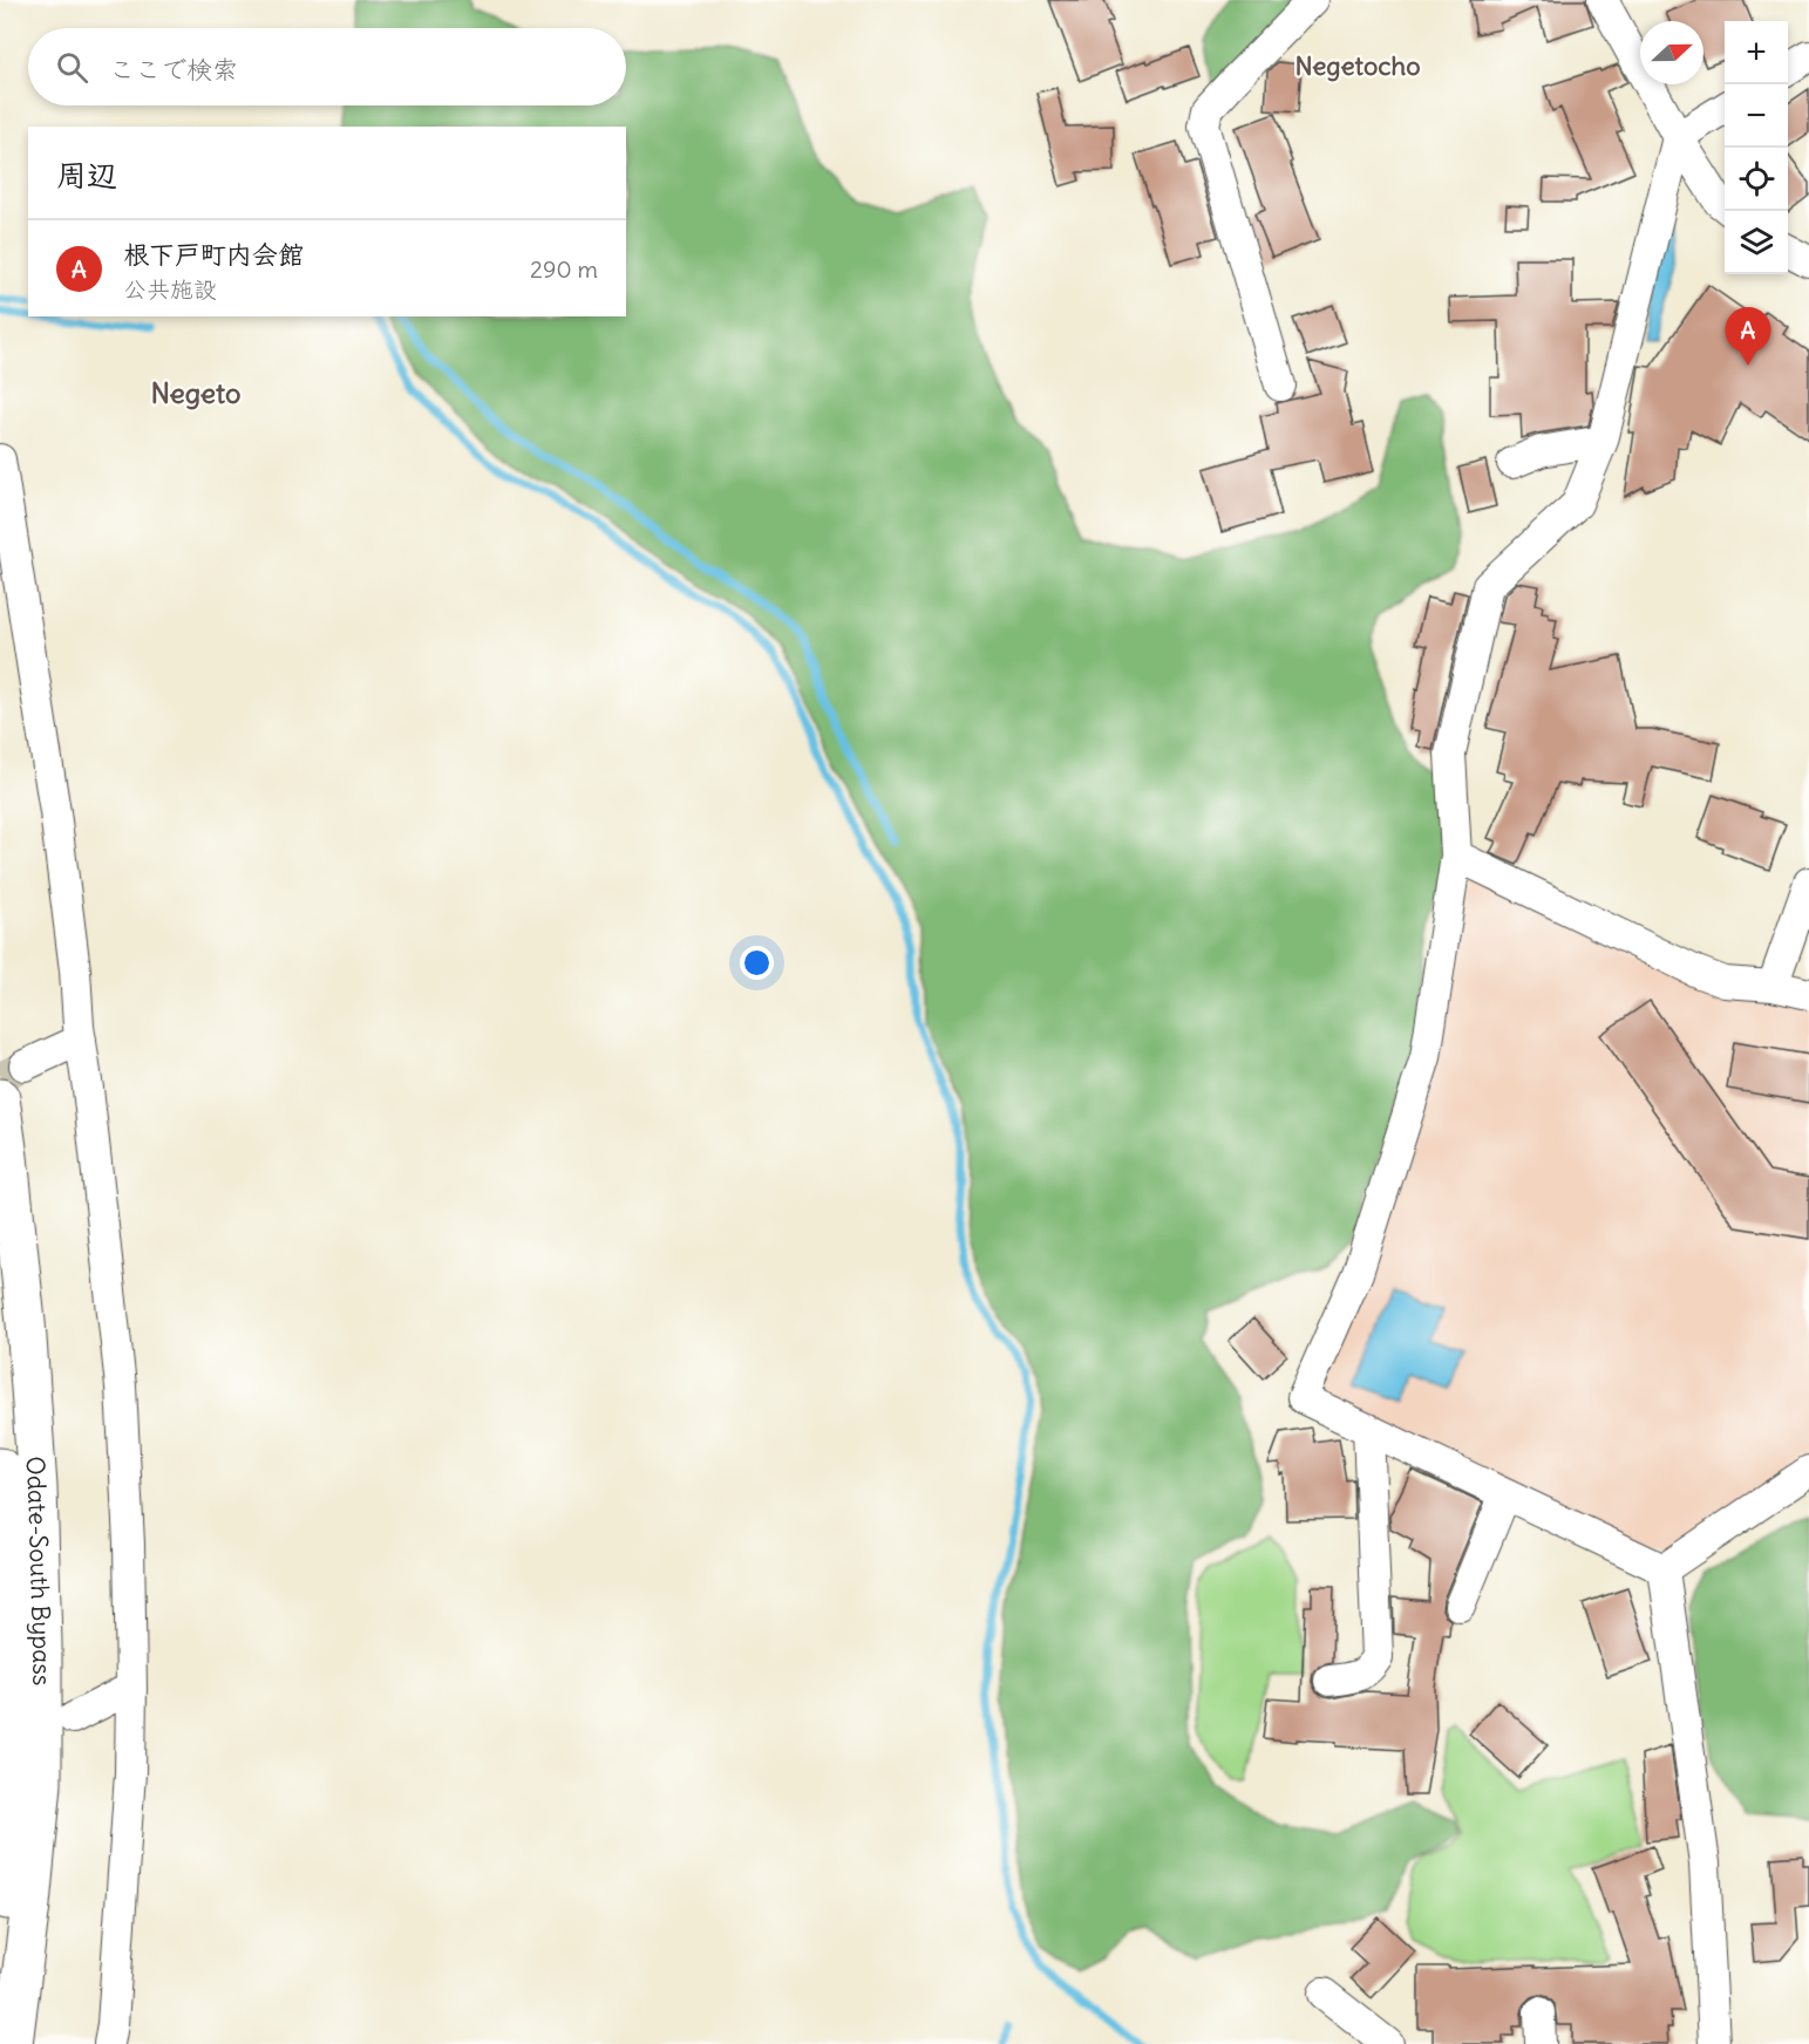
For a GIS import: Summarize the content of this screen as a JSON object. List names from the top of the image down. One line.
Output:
{"streets":{"highway":["Odate-South Bypass"]},"districts":["Negetocho","Negeto"],"north":"right","page":{"map_buttons":["+","−"],"search":"ここで検索","heading":"周辺","list":[{"mark":"A","name":"根下戸町内会館","note":"公共施設","value":"290 m"}],"pins":"A"}}
